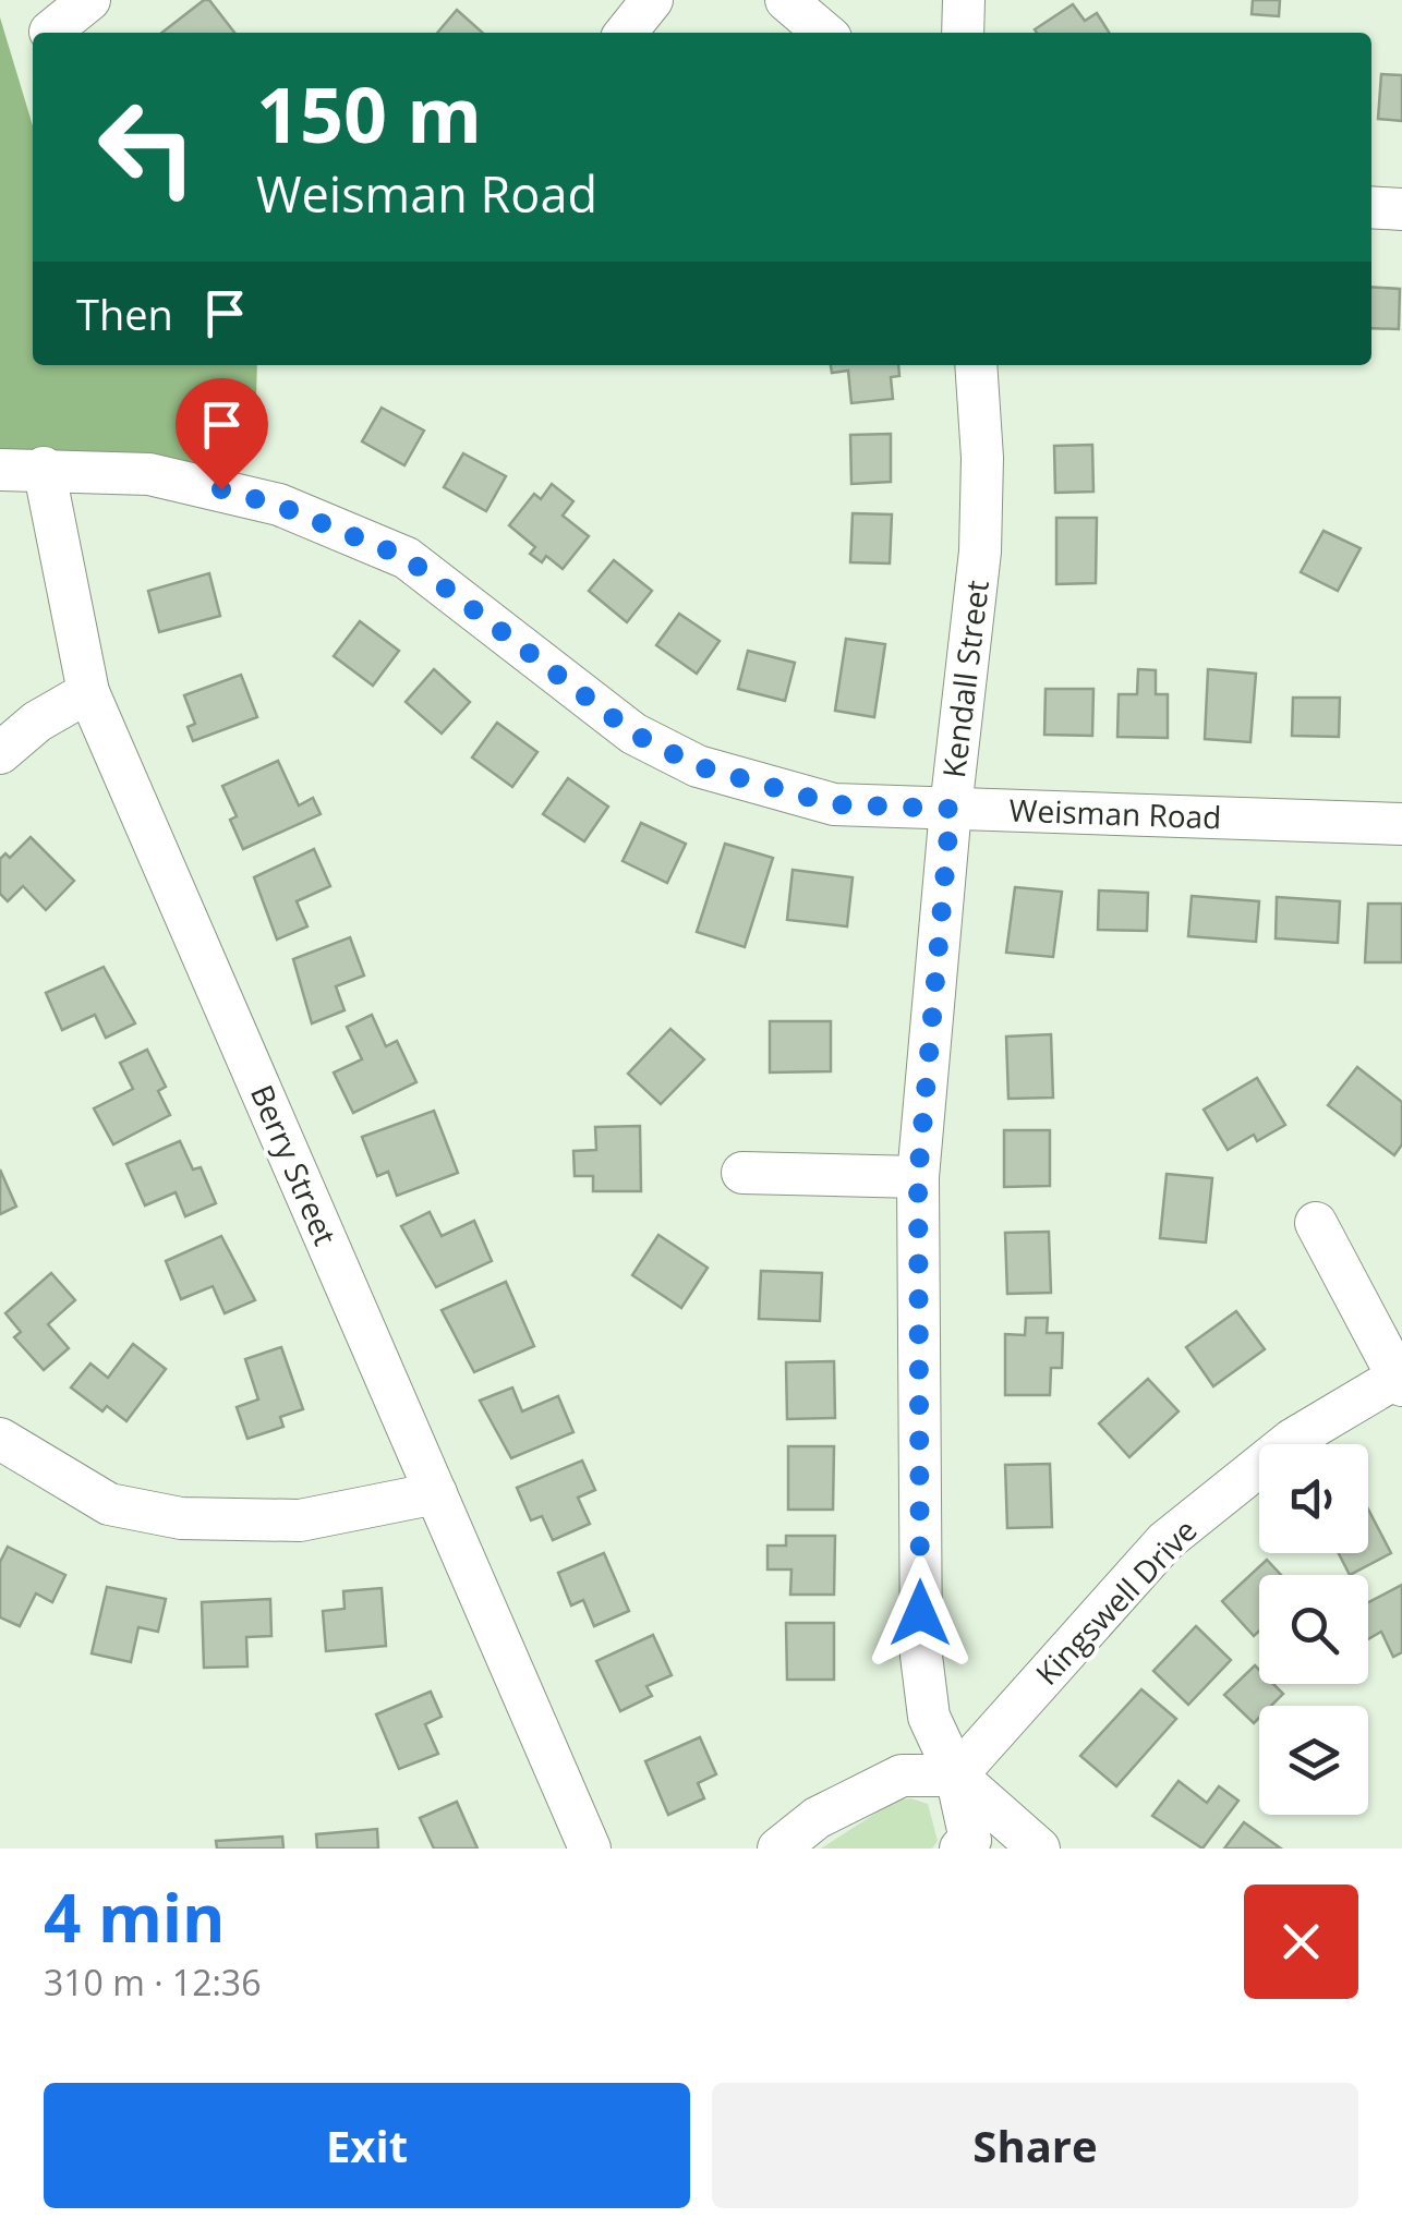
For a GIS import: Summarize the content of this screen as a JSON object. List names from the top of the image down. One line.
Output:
{"streets":{"street":["Kendall Street","Weisman Road","Berry Street","Kingswell Drive"]},"crossings":[["Kendall Street","Weisman Road"],["Kendall Street","Kingswell Drive"],["Weisman Road","Berry Street"]],"page":{"turn":["150 m","Weisman Road"],"then":"Then","heading":["4 min","310 m · 12:36"],"buttons":["Exit","Share"]}}
